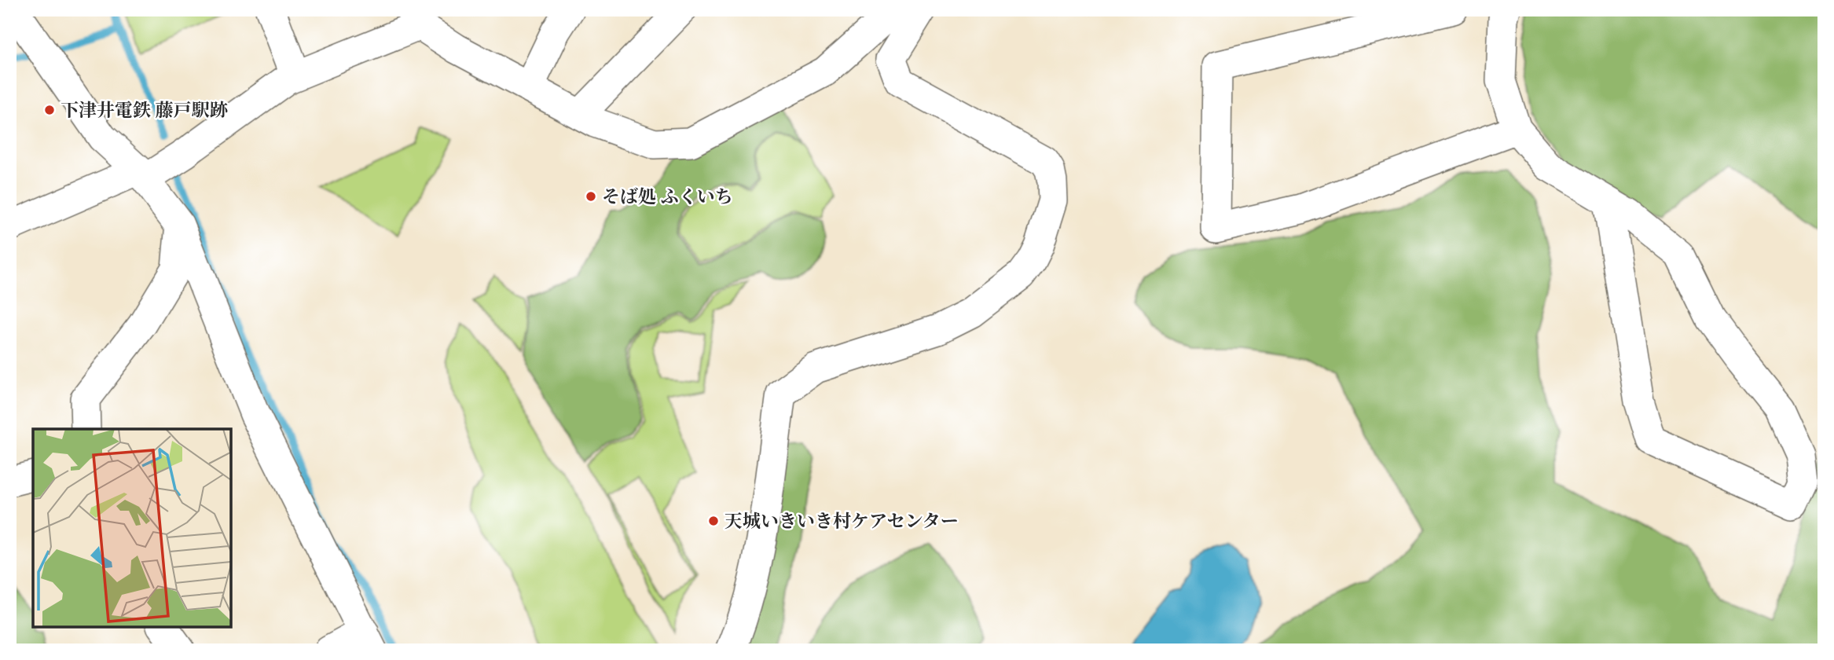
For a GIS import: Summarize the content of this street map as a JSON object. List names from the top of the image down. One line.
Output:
{"places":["下津井電鉄 藤戸駅跡","そば処 ふくいち","天城いきいき村ケアセンター"]}
